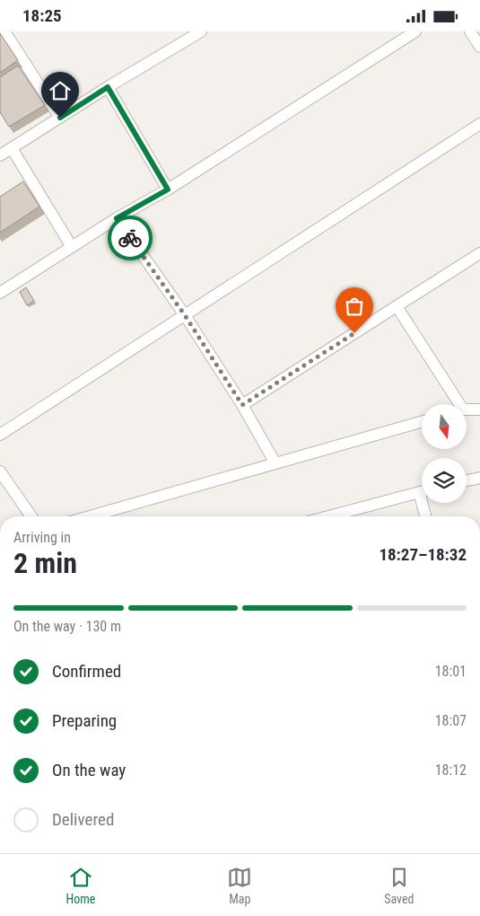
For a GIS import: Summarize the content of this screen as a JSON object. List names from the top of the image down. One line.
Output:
{"north":"bottom","page":{"status":"18:25","heading":["2 min","Arriving in","18:27–18:32"],"bar":"On the way · 130 m","list":[["Confirmed","18:01"],["Preparing","18:07"],["On the way","18:12"],"Delivered"],"tabs":["Home","Map","Saved"]}}
